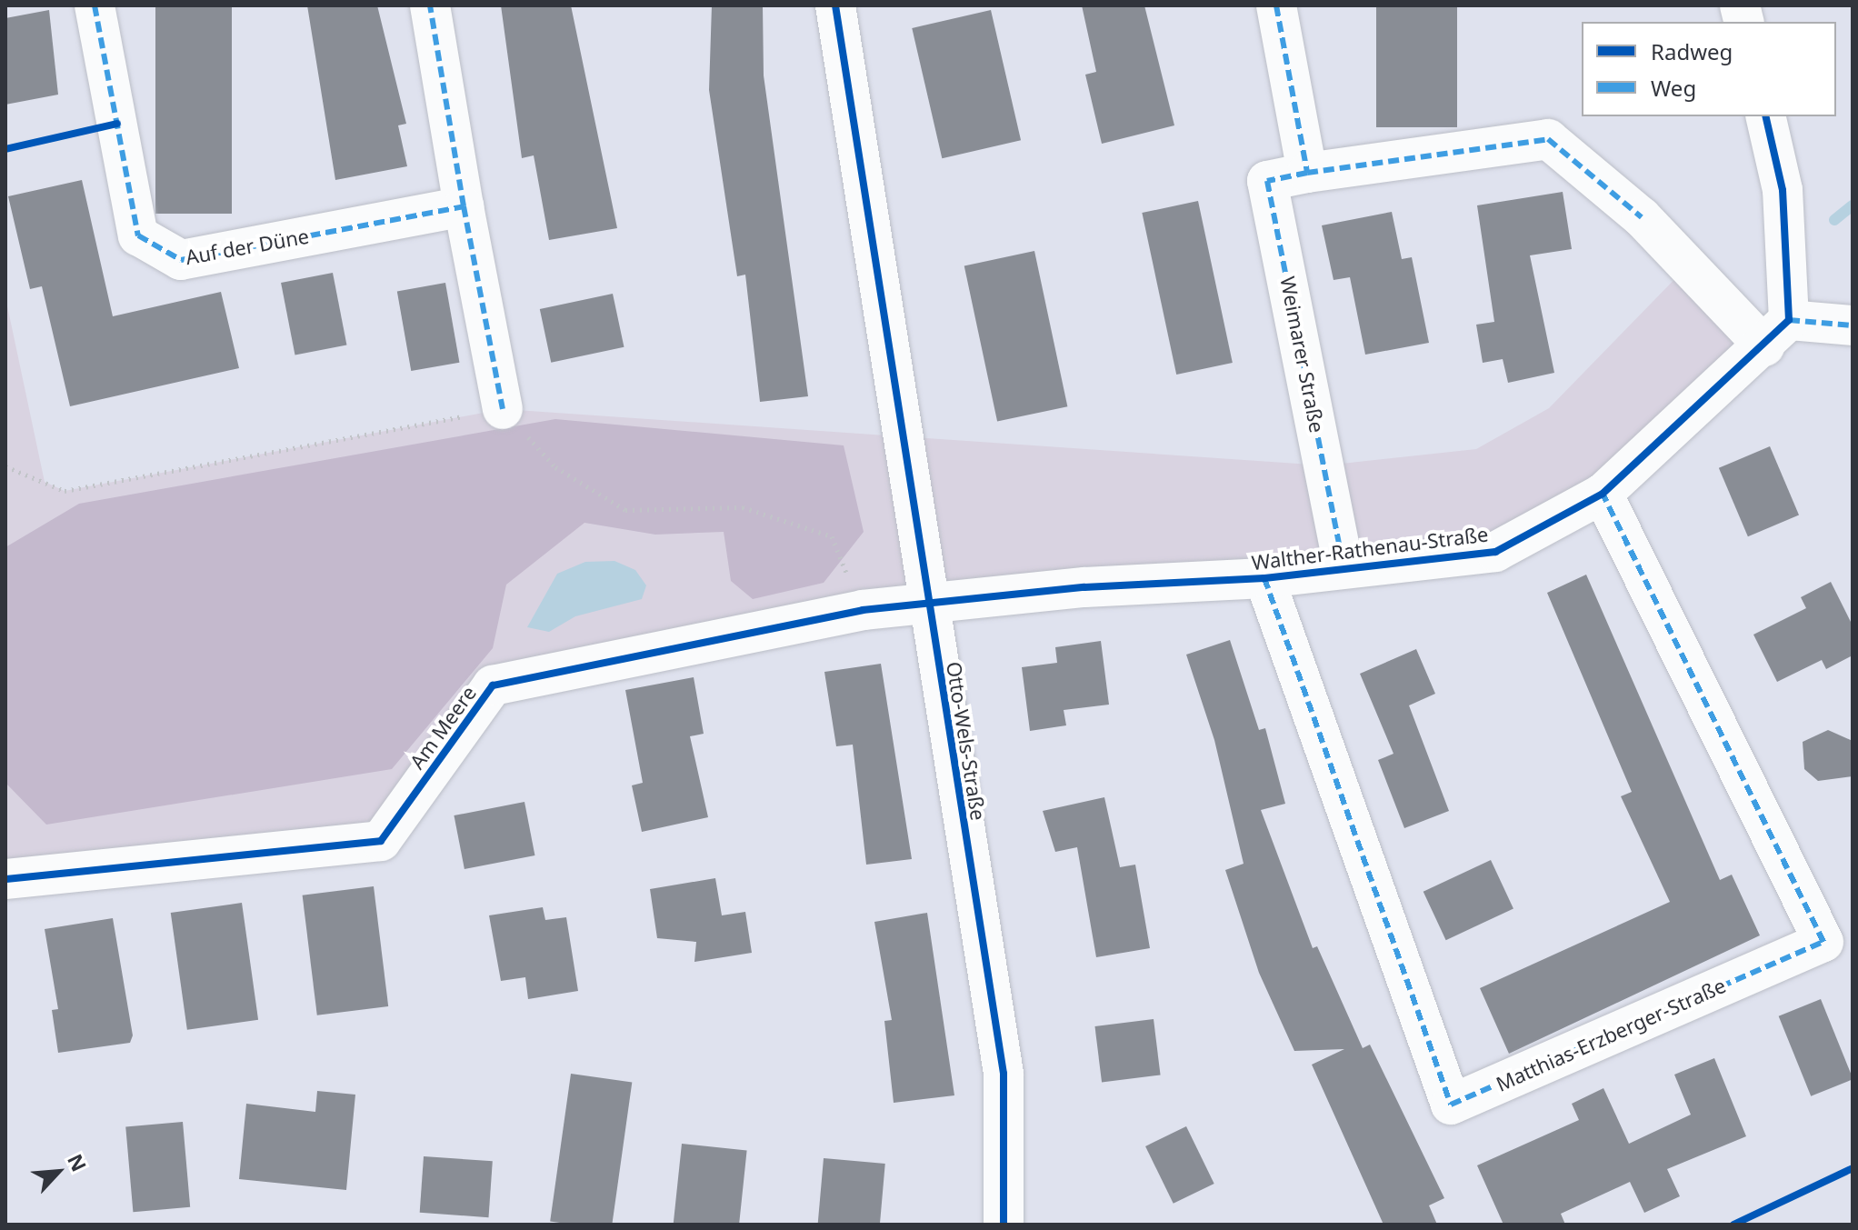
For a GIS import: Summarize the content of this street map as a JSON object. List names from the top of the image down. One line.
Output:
{"streets":{"street":["Auf der Düne","Weimarer Straße","Walther-Rathenau-Straße","Am Meere","Otto-Wels-Straße","Matthias-Erzberger-Straße"]},"crossings":[["Weimarer Straße","Walther-Rathenau-Straße"],["Walther-Rathenau-Straße","Am Meere"],["Walther-Rathenau-Straße","Otto-Wels-Straße"],["Walther-Rathenau-Straße","Matthias-Erzberger-Straße"],["Am Meere","Otto-Wels-Straße"]],"legend":["Radweg","Weg"],"north":"top right"}
